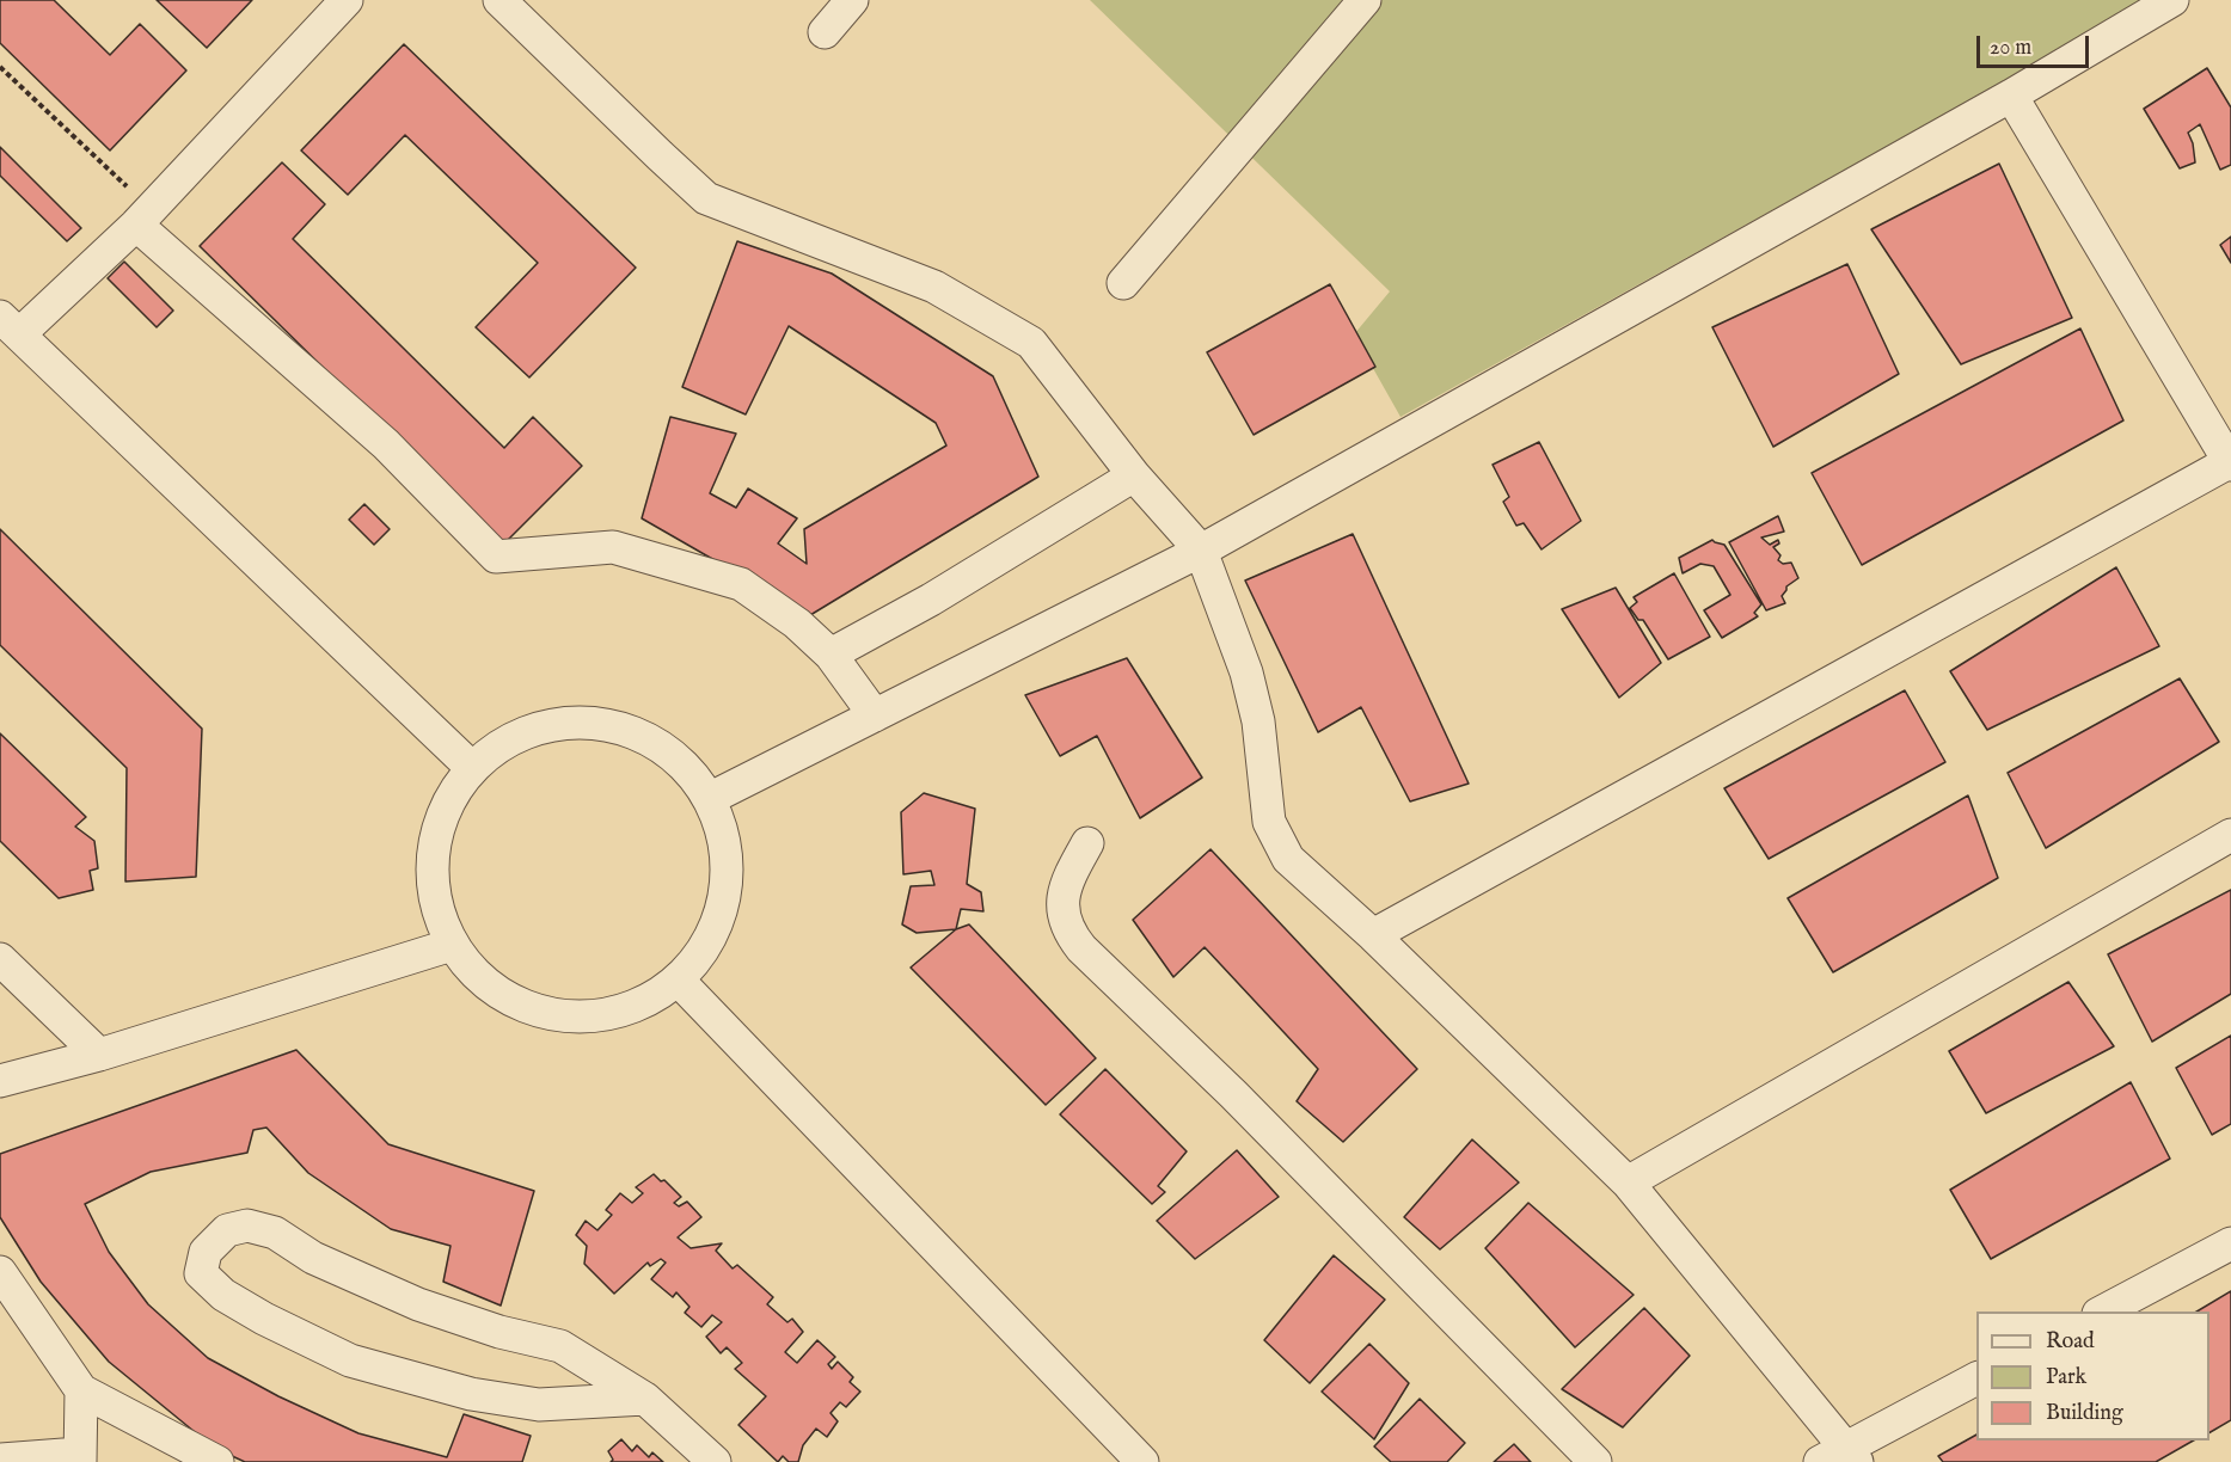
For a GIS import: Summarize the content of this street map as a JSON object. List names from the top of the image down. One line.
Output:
{"legend":["Road","Park","Building"],"scale_bar":"20 m"}
